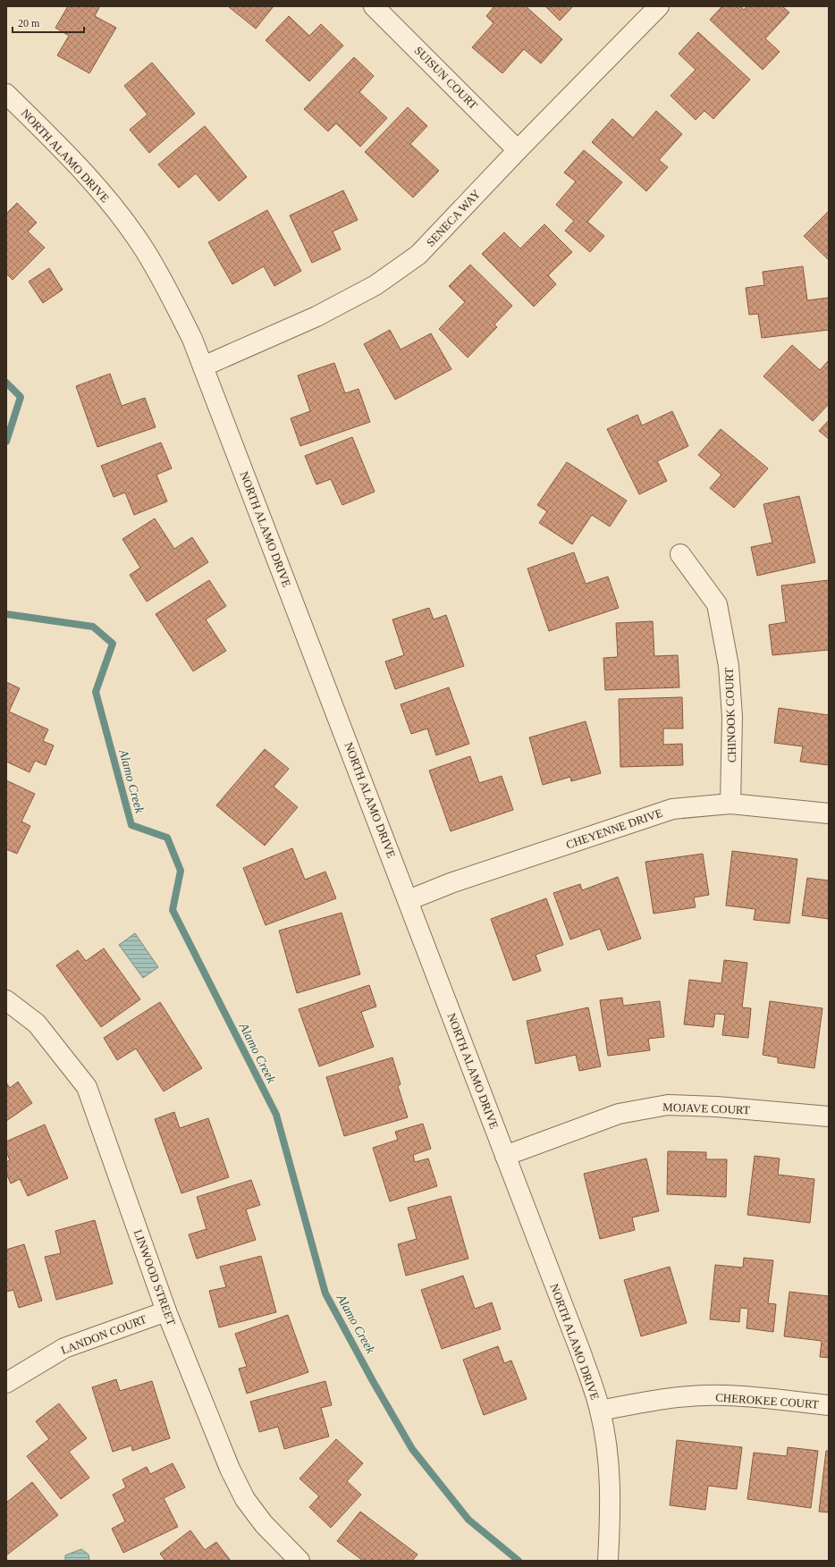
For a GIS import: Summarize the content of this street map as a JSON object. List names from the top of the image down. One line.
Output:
{"streets":{"street":["SUISUN COURT","NORTH ALAMO DRIVE","SENECA WAY","CHINOOK COURT","CHEYENNE DRIVE","MOJAVE COURT","LINWOOD STREET","LANDON COURT","CHEROKEE COURT"]},"crossings":[["SUISUN COURT","SENECA WAY"],["NORTH ALAMO DRIVE","SENECA WAY"],["NORTH ALAMO DRIVE","CHEYENNE DRIVE"],["NORTH ALAMO DRIVE","MOJAVE COURT"],["NORTH ALAMO DRIVE","CHEROKEE COURT"],["CHINOOK COURT","CHEYENNE DRIVE"],["LINWOOD STREET","LANDON COURT"]],"water":["Alamo Creek"],"scale_bar":"20 m"}
